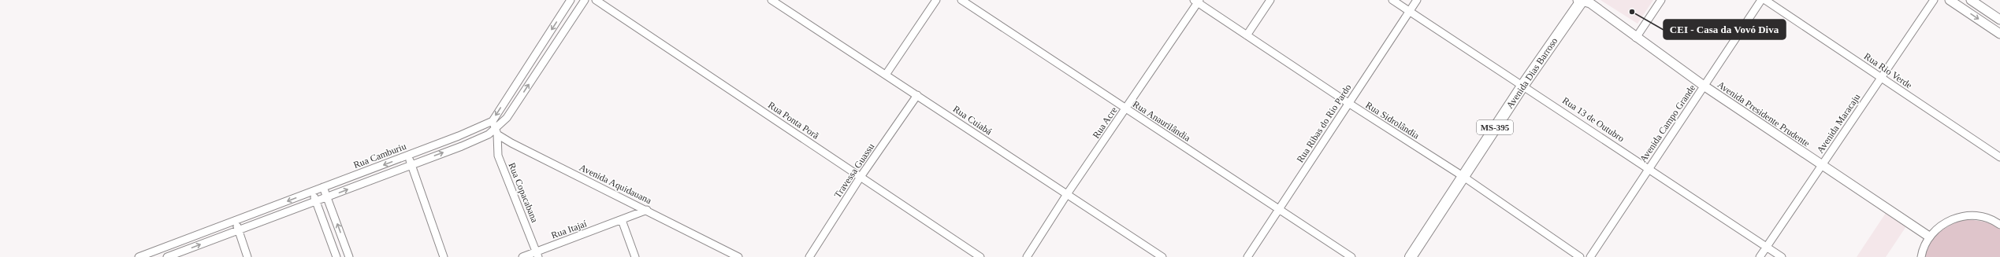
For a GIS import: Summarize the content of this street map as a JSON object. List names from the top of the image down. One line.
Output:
{"streets":{"main road":["Avenida Dias Barroso","MS-395"],"street":["Rua Rio Verde","Avenida Presidente Prudente","Rua 13 de Outubro","Rua Ponta Porã","Rua Cuiabá","Rua Sidrolândia","Rua Anaurilândia","Rua Acre","Rua Ribas do Rio Pardo","Avenida Campo Grande","Avenida Maracaju","Rua Camburiu","Travessa Guassu","Avenida Aquidauana","Rua Copacabana","Rua Itajaí"]},"crossings":[["Rua Rio Verde","Avenida Maracaju"],["Avenida Dias Barroso","Avenida Presidente Prudente"],["Avenida Dias Barroso","Rua 13 de Outubro"],["Avenida Dias Barroso","Rua Sidrolândia"],["Avenida Presidente Prudente","Avenida Campo Grande"],["Avenida Presidente Prudente","Avenida Maracaju"],["Rua 13 de Outubro","Rua Ribas do Rio Pardo"],["Rua 13 de Outubro","Avenida Campo Grande"],["Rua 13 de Outubro","Avenida Maracaju"],["Rua Ponta Porã","Travessa Guassu"],["Rua Cuiabá","Rua Acre"],["Rua Cuiabá","Travessa Guassu"],["Rua Sidrolândia","Rua Acre"],["Rua Sidrolândia","Rua Ribas do Rio Pardo"],["Rua Anaurilândia","Rua Acre"],["Rua Anaurilândia","Rua Ribas do Rio Pardo"],["Rua Camburiu","Avenida Aquidauana"],["Rua Camburiu","Rua Copacabana"],["Avenida Aquidauana","Rua Copacabana"],["Avenida Aquidauana","Rua Itajaí"],["Rua Copacabana","Rua Itajaí"]],"places":["CEI - Casa da Vovó Diva"]}
